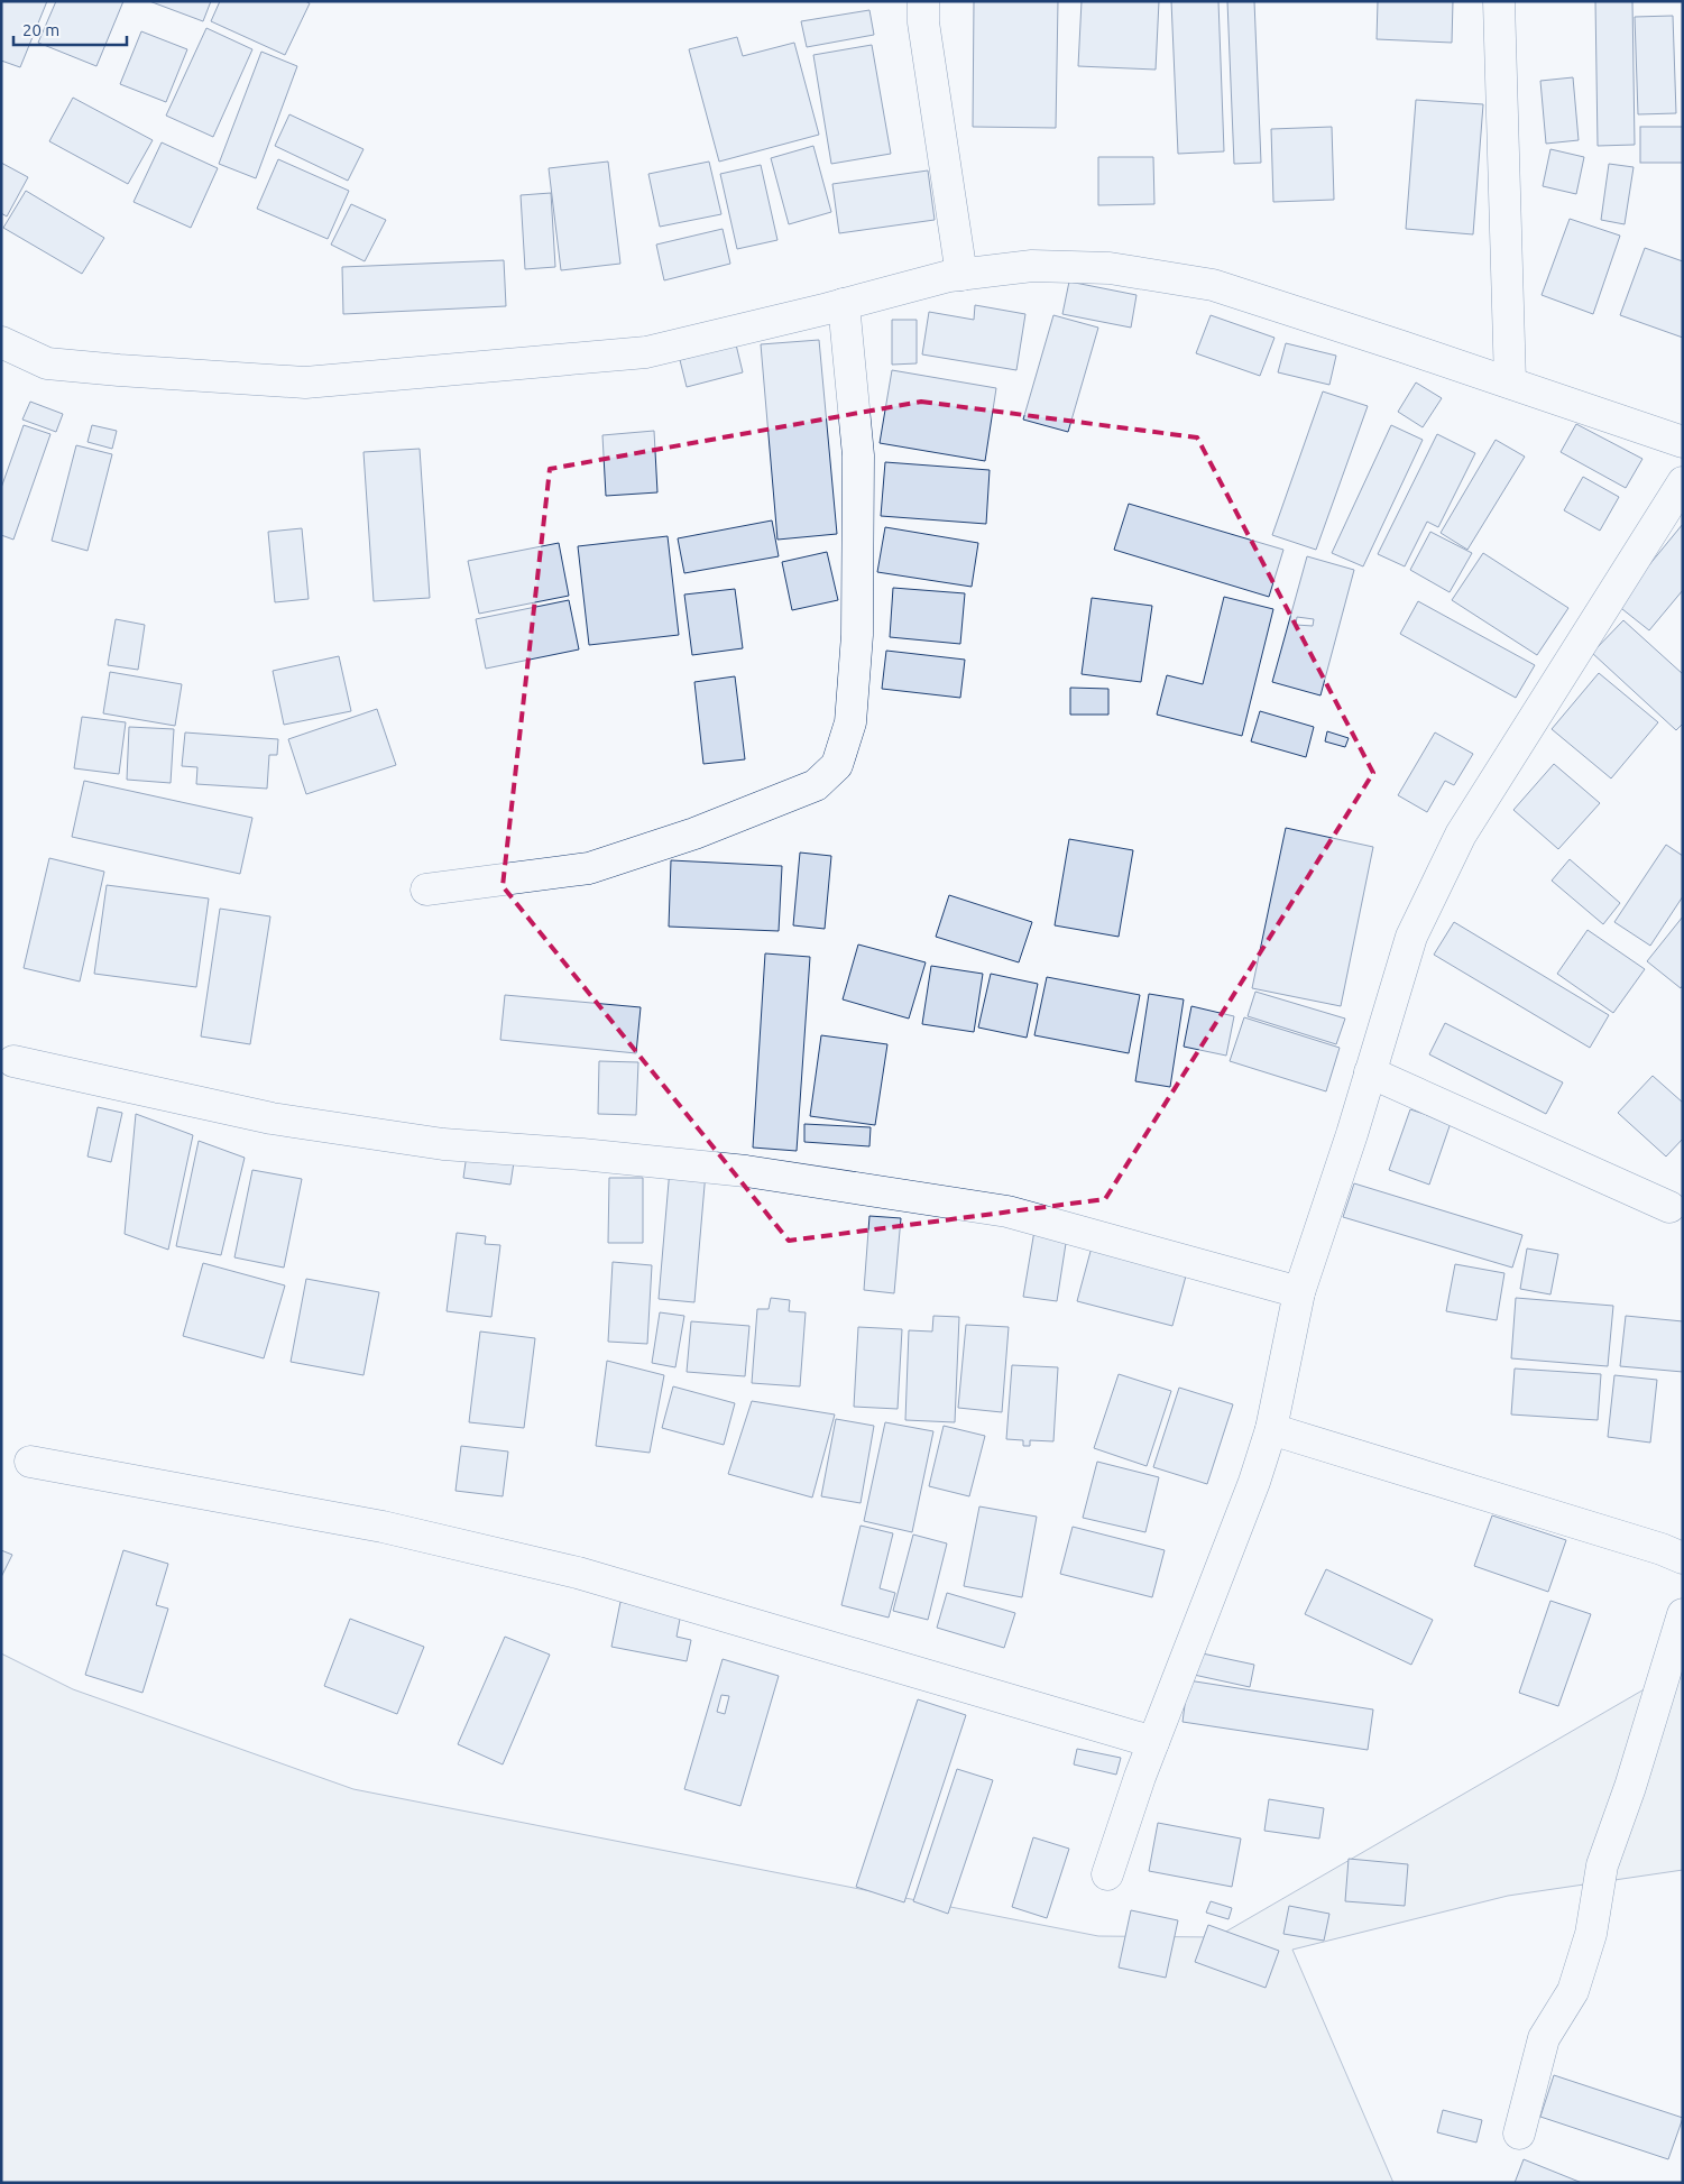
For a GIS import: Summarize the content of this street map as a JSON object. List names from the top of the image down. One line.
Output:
{"scale_bar":"20 m"}
